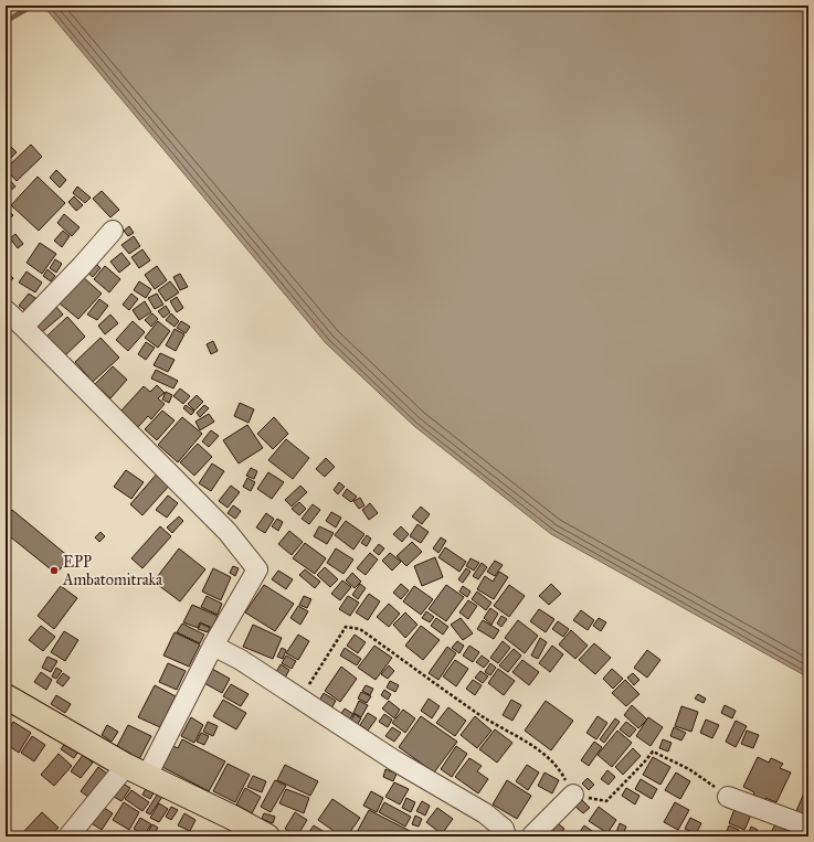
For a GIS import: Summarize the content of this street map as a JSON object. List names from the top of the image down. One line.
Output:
{"places":["EPP Ambatomitraka"]}
